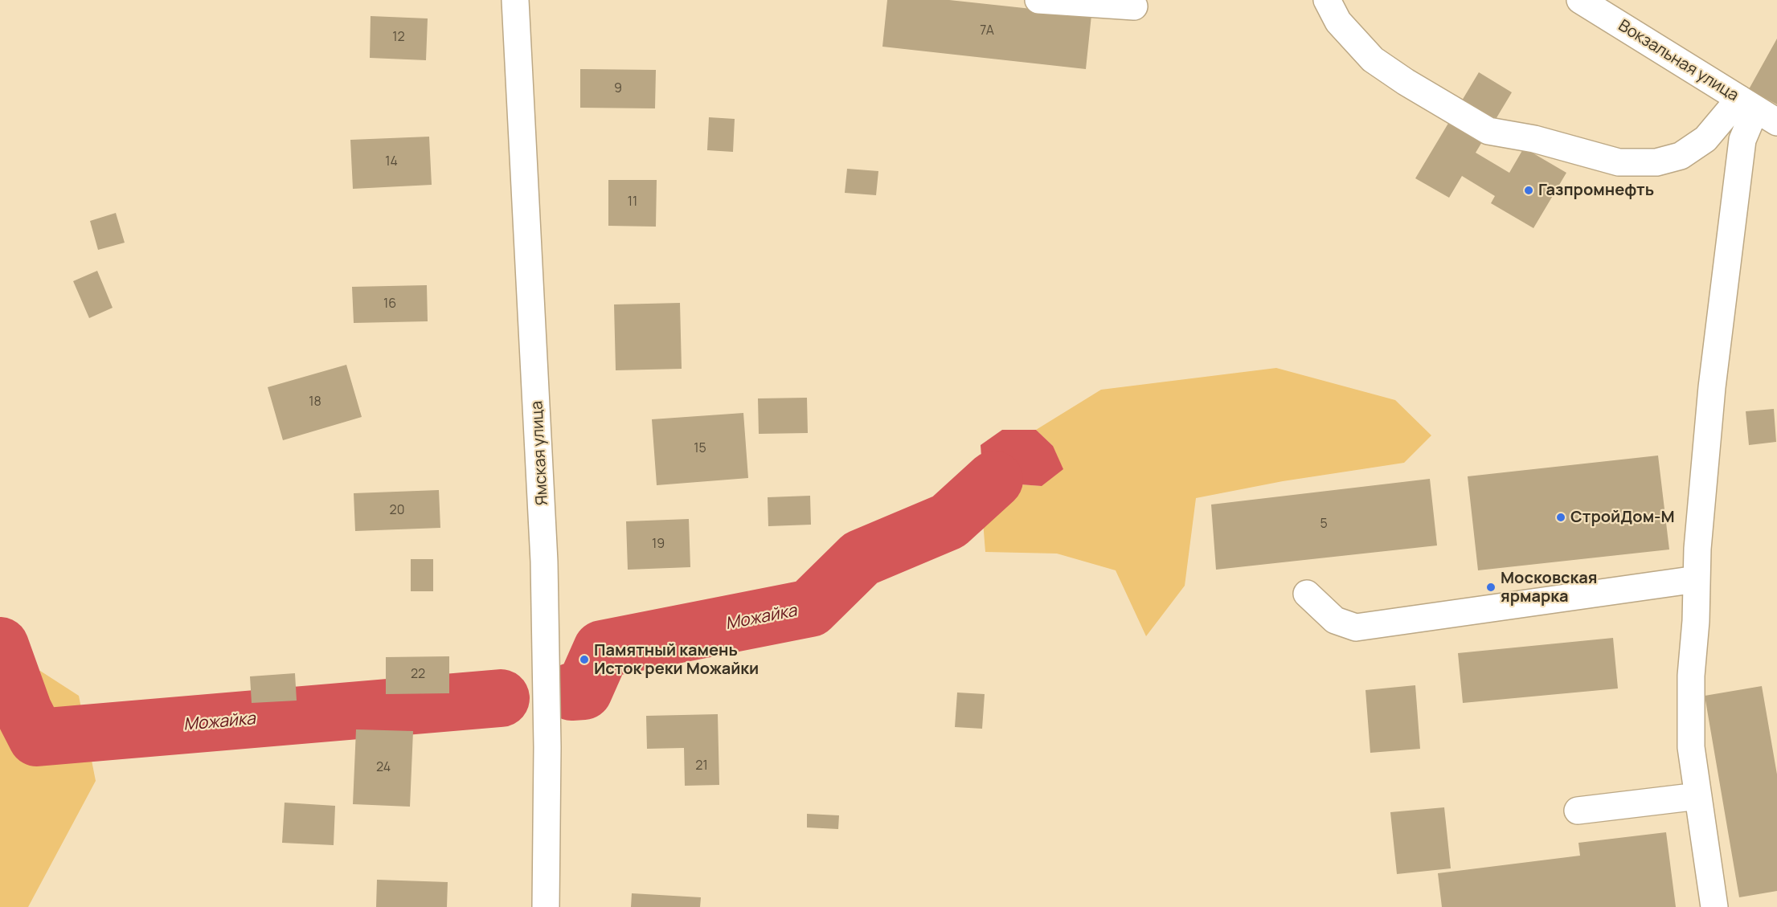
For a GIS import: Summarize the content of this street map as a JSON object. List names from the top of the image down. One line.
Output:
{"streets":{"main road":["Вокзальная улица","Ямская улица"]},"water":["Можайка"],"places":["Газпромнефть","СтройДом-М","Московская ярмарка","Памятный камень Исток реки Можайки"],"house_numbers":["7А","12","9","14","11","16","18","15","20","5","19","22","21","24"]}
